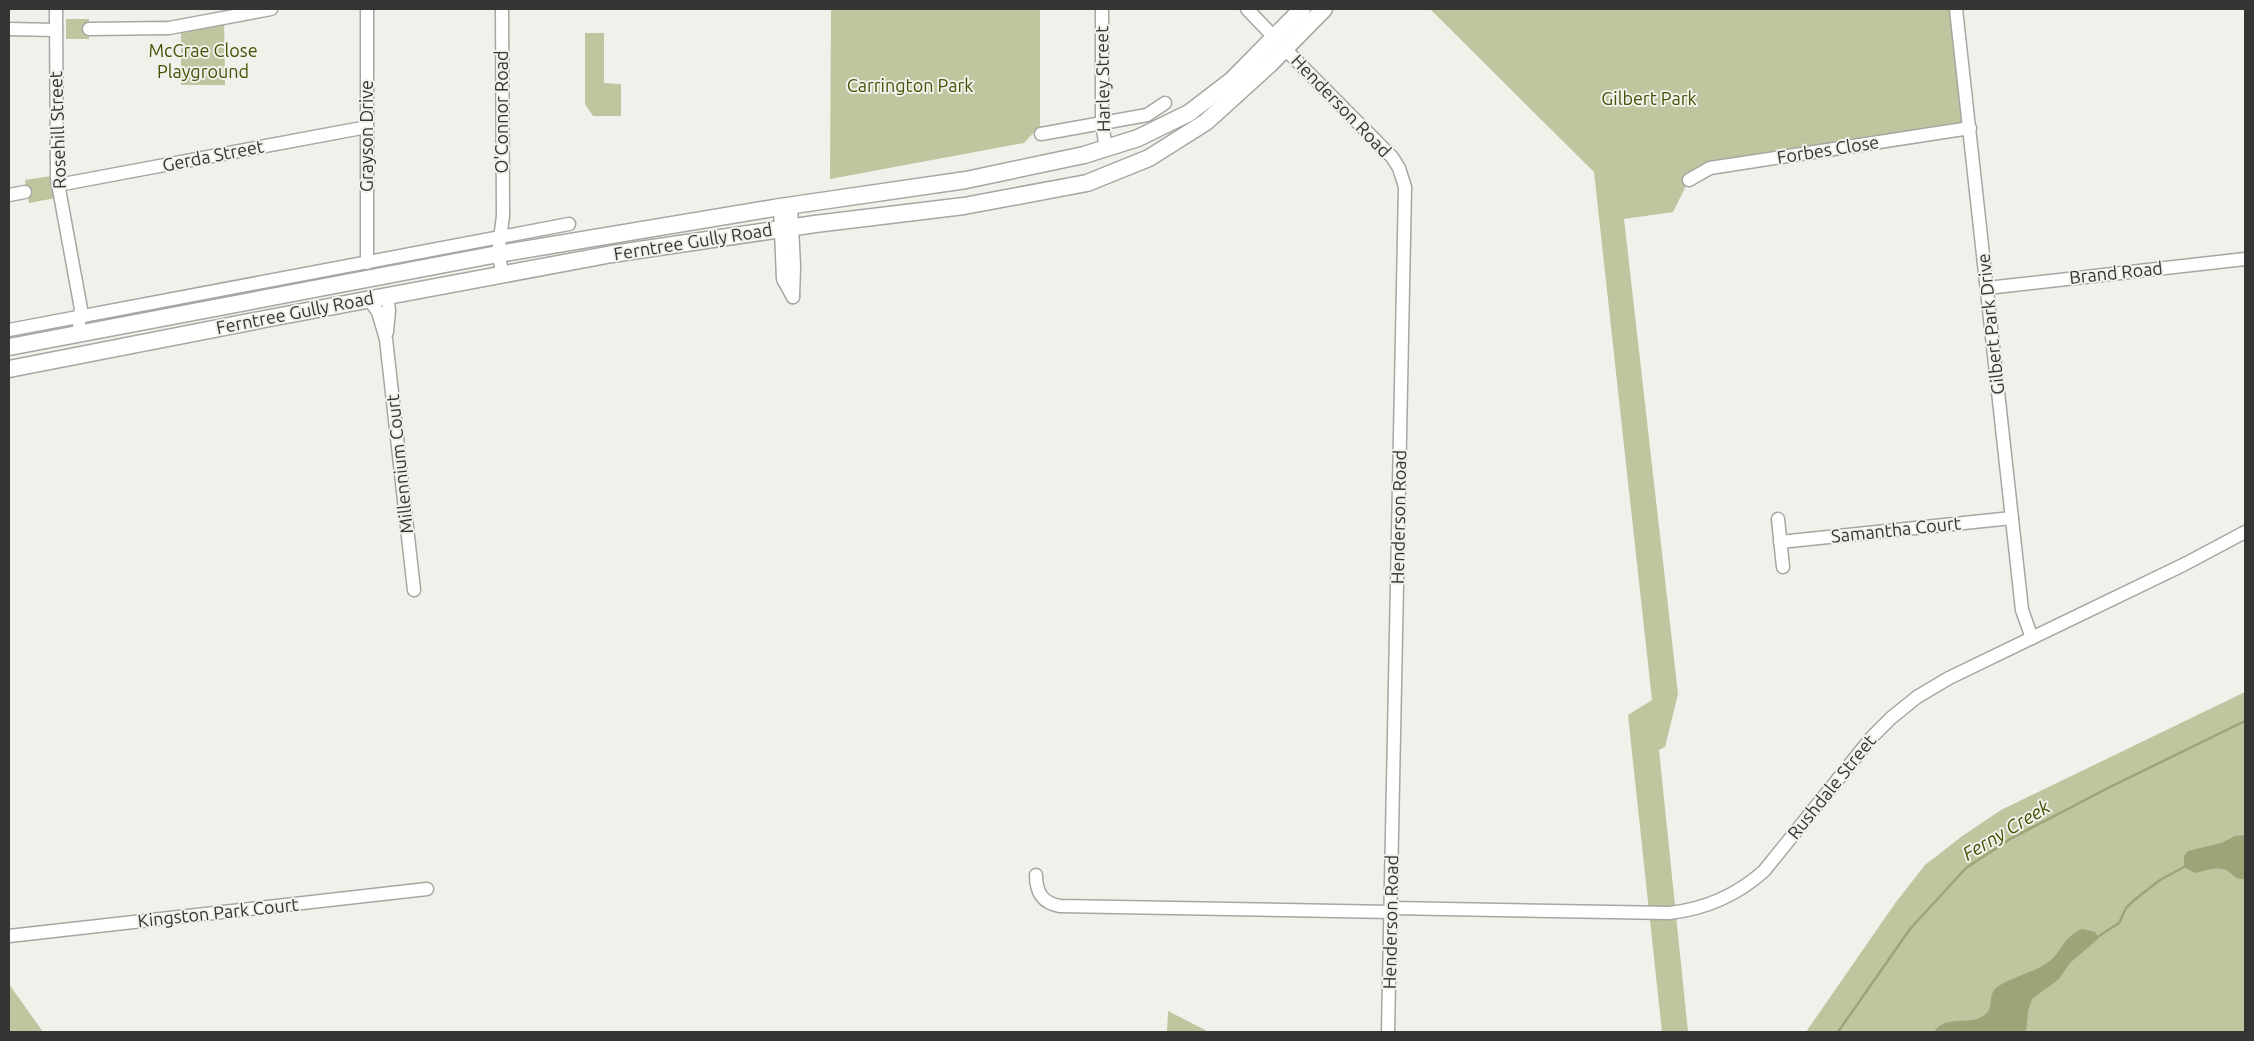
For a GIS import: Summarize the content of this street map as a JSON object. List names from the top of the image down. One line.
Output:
{"streets":{"main road":["Ferntree Gully Road"],"street":["Harley Street","Henderson Road","O'Connor Road","Rosehill Street","Grayson Drive","Forbes Close","Gerda Street","Brand Road","Gilbert Park Drive","Millennium Court","Samantha Court","Rushdale Street","Kingston Park Court"]},"crossings":[["Harley Street","Ferntree Gully Road"],["Henderson Road","Ferntree Gully Road"],["Henderson Road","Rushdale Street"],["O'Connor Road","Ferntree Gully Road"],["Rosehill Street","Gerda Street"],["Rosehill Street","Ferntree Gully Road"],["Grayson Drive","Gerda Street"],["Grayson Drive","Ferntree Gully Road"],["Forbes Close","Gilbert Park Drive"],["Ferntree Gully Road","Millennium Court"],["Brand Road","Gilbert Park Drive"],["Gilbert Park Drive","Samantha Court"],["Gilbert Park Drive","Rushdale Street"]],"water":["Ferny Creek"],"parks":["McCrae Close Playground","Carrington Park","Gilbert Park"]}
